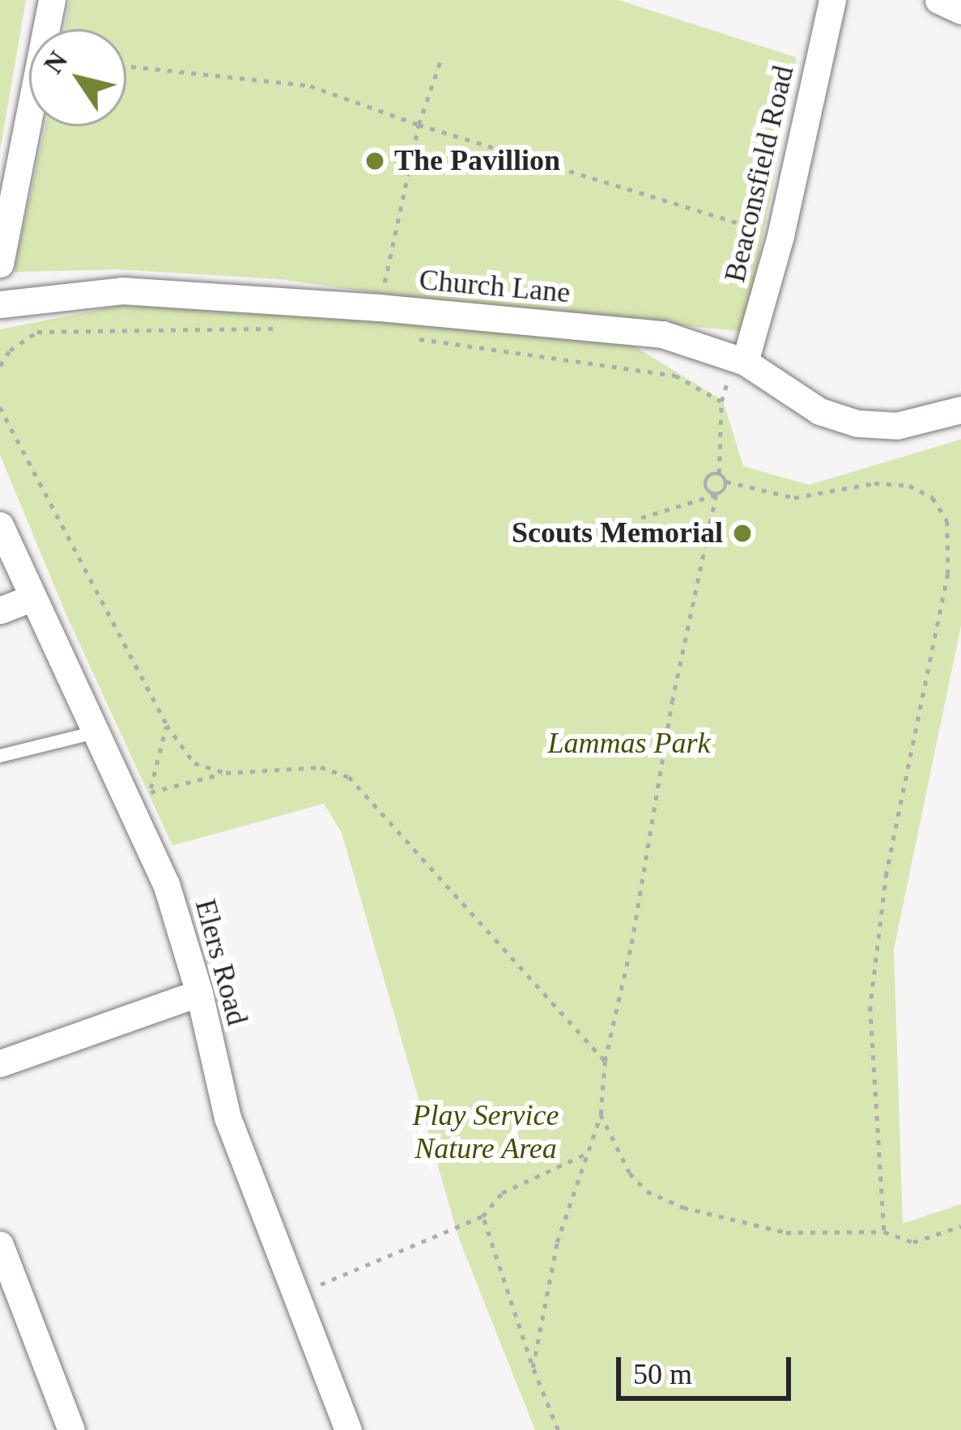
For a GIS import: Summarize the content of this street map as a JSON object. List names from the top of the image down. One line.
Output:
{"streets":{"street":["Beaconsfield Road","Church Lane","Elers Road"]},"crossings":[["Beaconsfield Road","Church Lane"]],"parks":["Lammas Park","Play Service Nature Area"],"places":["The Pavillion","Scouts Memorial"],"scale_bar":"50 m","north":"top left"}
